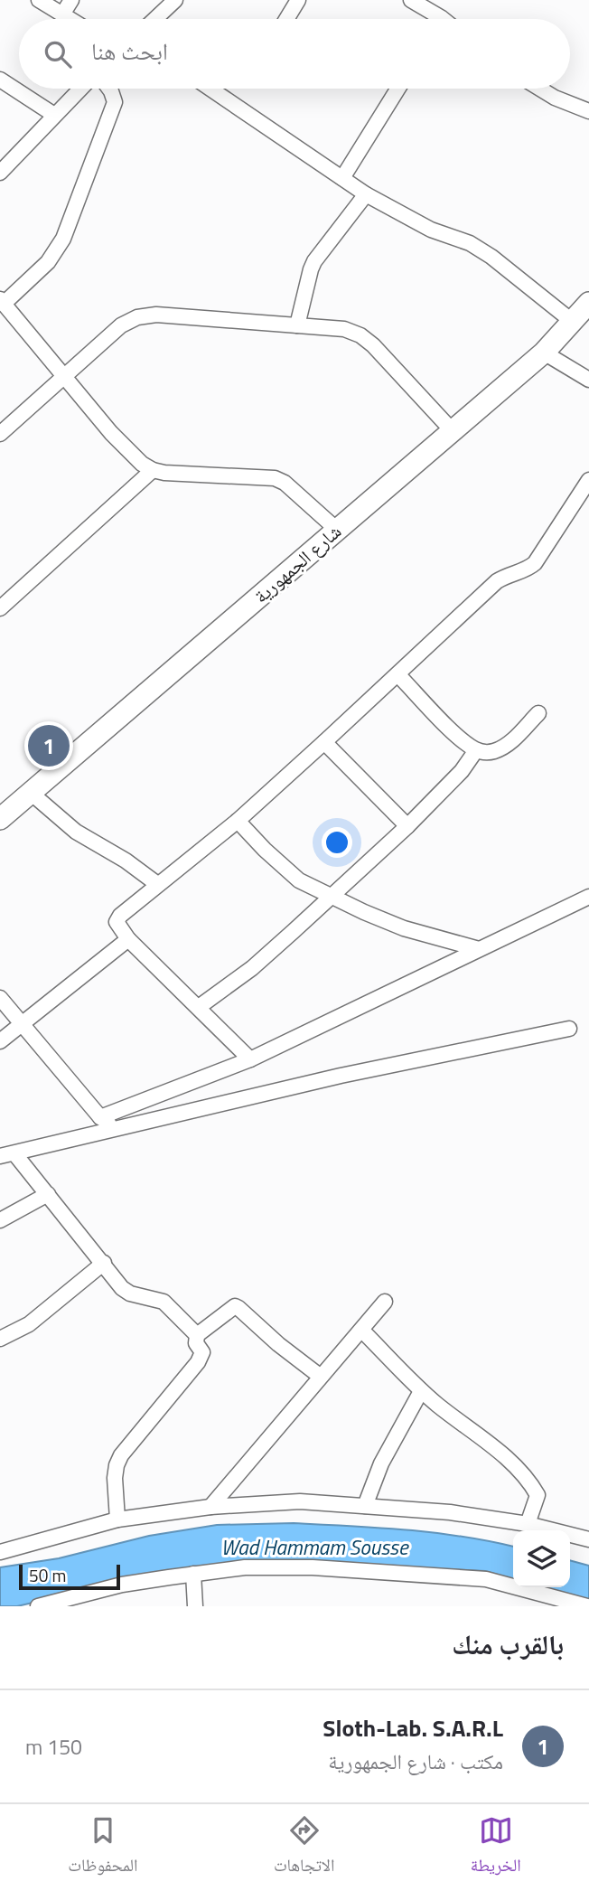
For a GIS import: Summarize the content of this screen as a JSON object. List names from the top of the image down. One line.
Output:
{"streets":{"main road":["شارع الجمهورية"]},"water":["Wad Hammam Sousse"],"scale_bar":"50 m","page":{"search":"ابحث هنا","pins":"1","scale":"50 m","heading":"بالقرب منك","list":[{"mark":"1","name":"Sloth-Lab. S.A.R.L","note":"مكتب · شارع الجمهورية","value":"150 m"}],"nav":["الخريطة","الاتجاهات","المحفوظات"]}}
